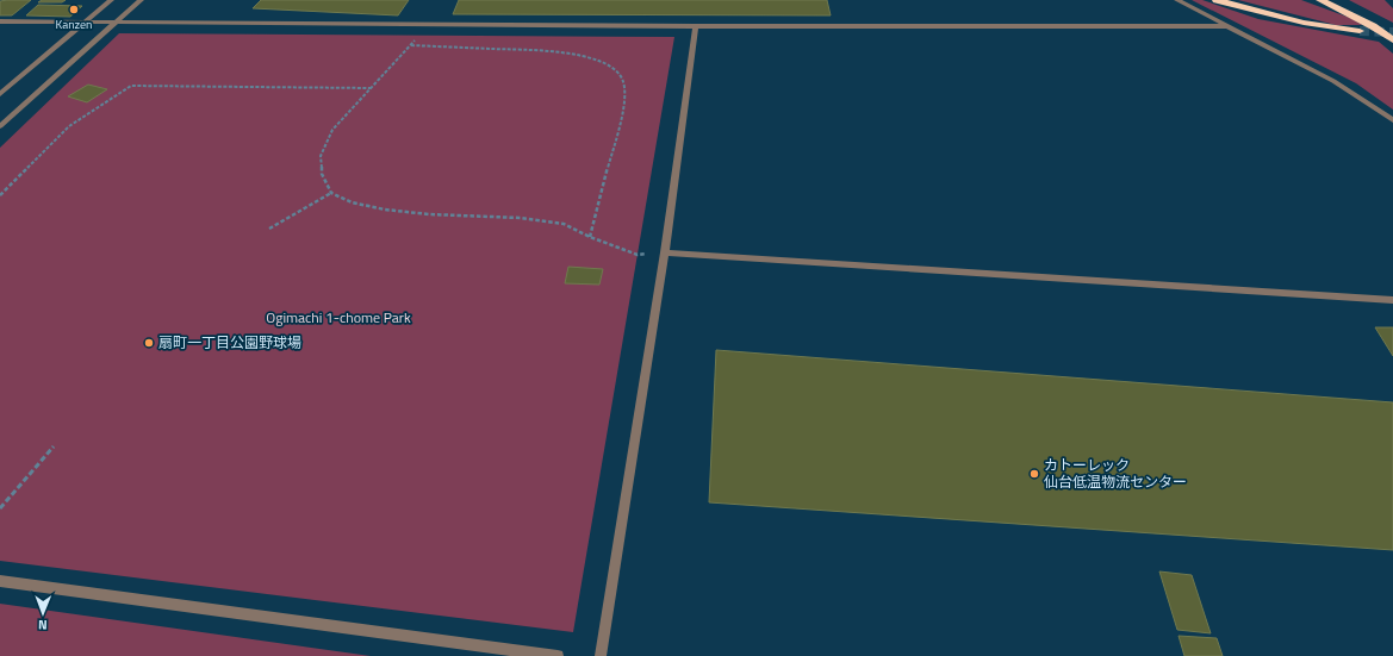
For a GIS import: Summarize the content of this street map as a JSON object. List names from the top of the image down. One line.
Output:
{"parks":["Ogimachi 1-chome Park"],"places":["Kanzen","扇町一丁目公園野球場","カトーレック 仙台低温物流センター"],"north":"bottom"}
